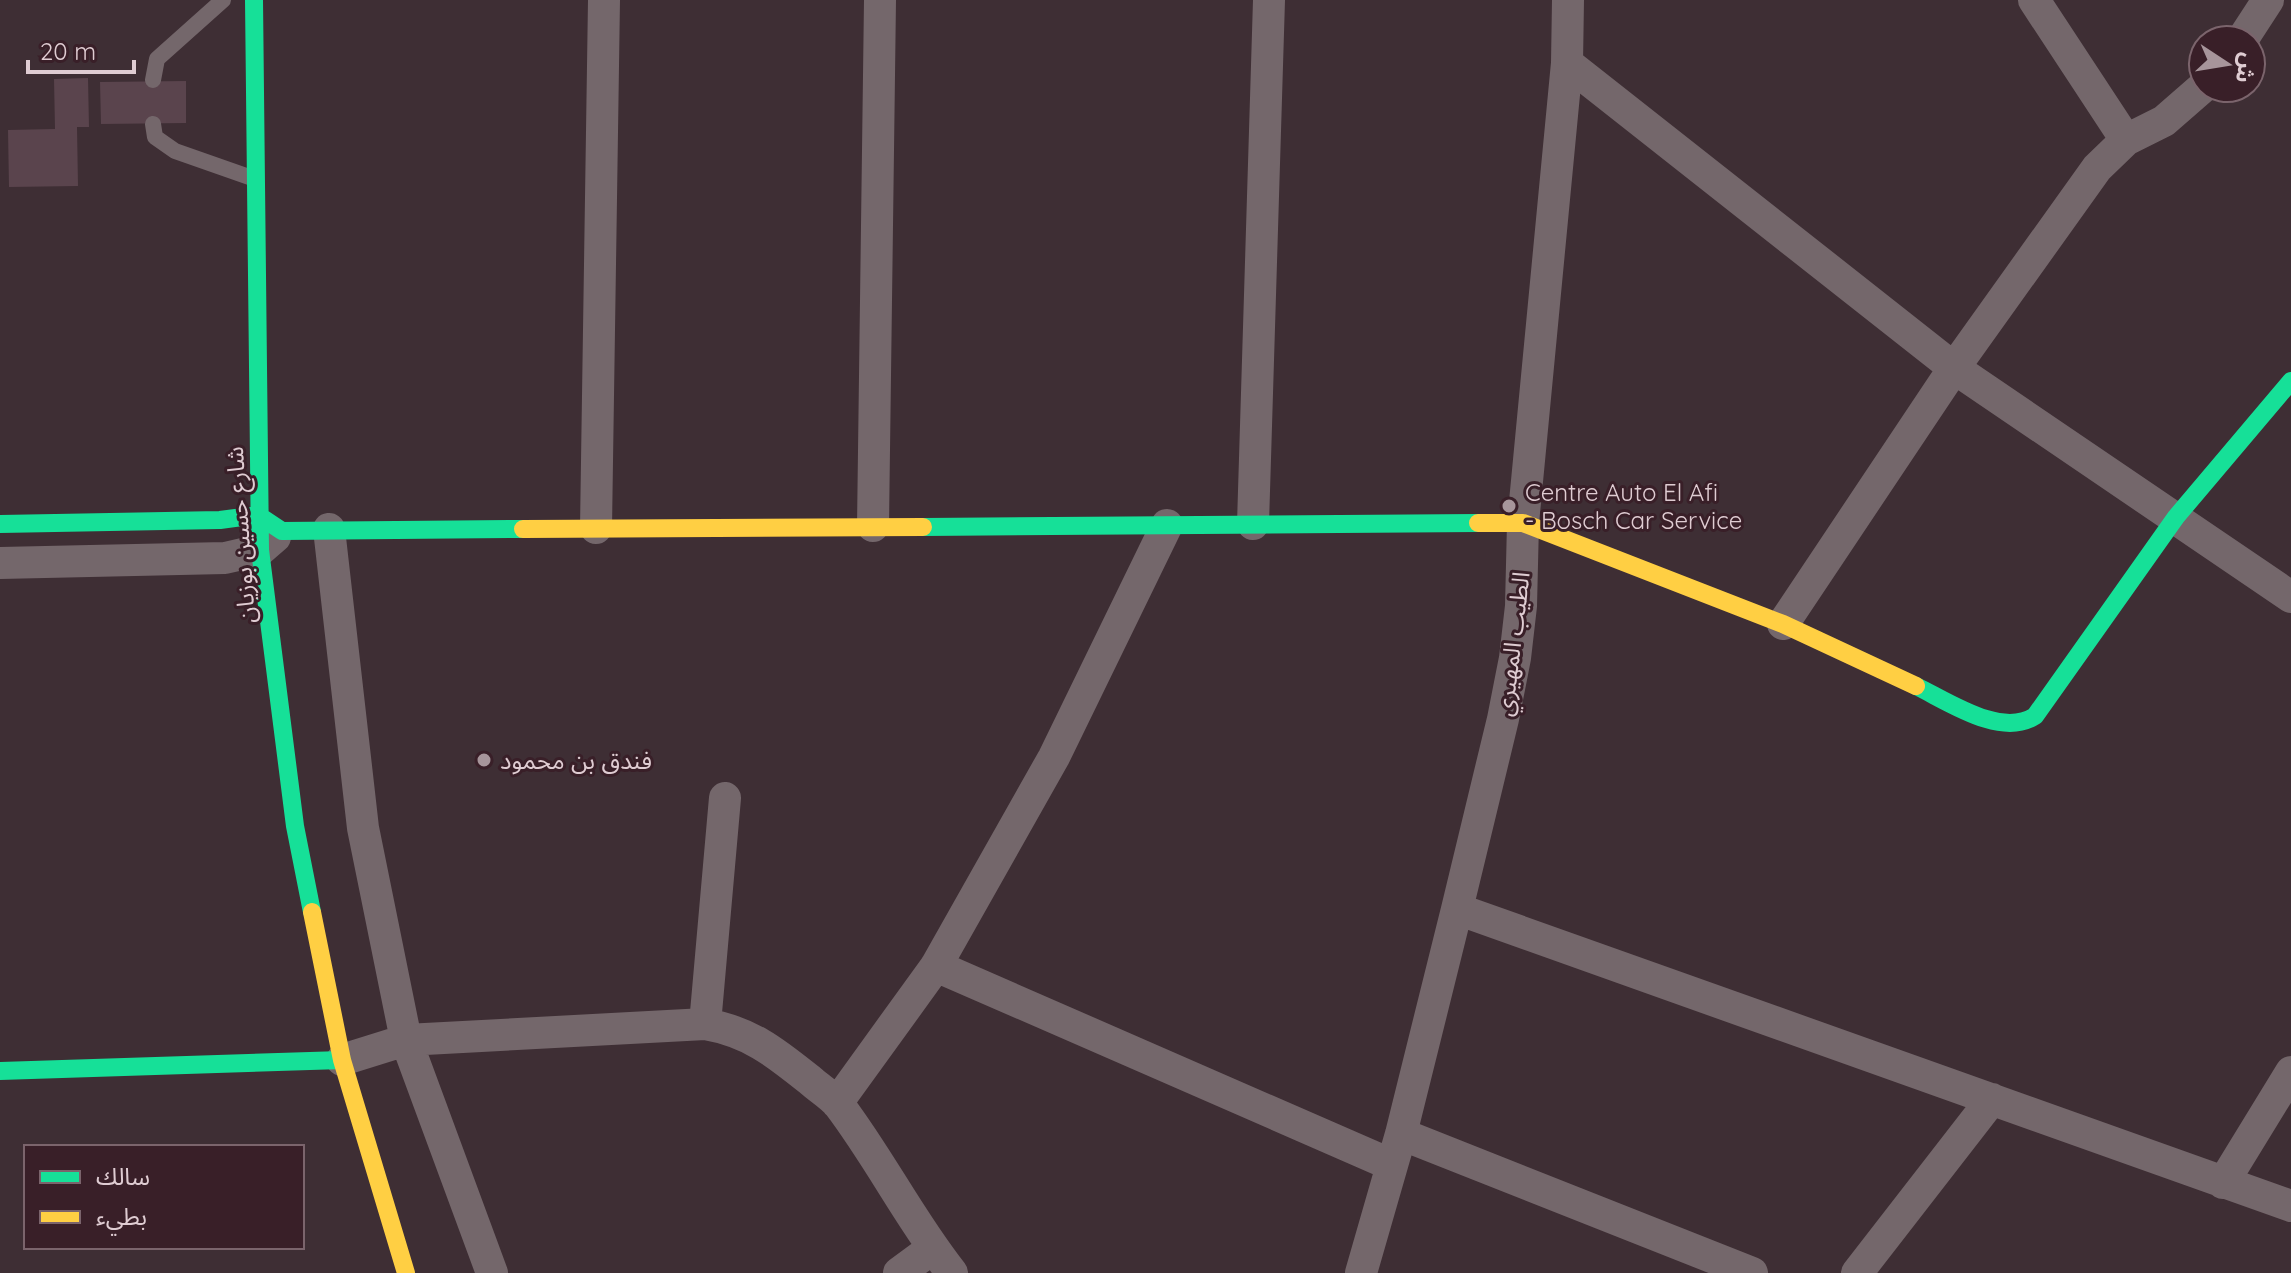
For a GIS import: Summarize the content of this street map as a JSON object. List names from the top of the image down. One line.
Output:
{"streets":{"street":["شارع حسين بوزيان","الطيب المهيري"]},"places":["Centre Auto El Afi - Bosch Car Service","فندق بن محمود"],"legend":["سالك","بطيء"],"scale_bar":"20 m","north":"right"}
